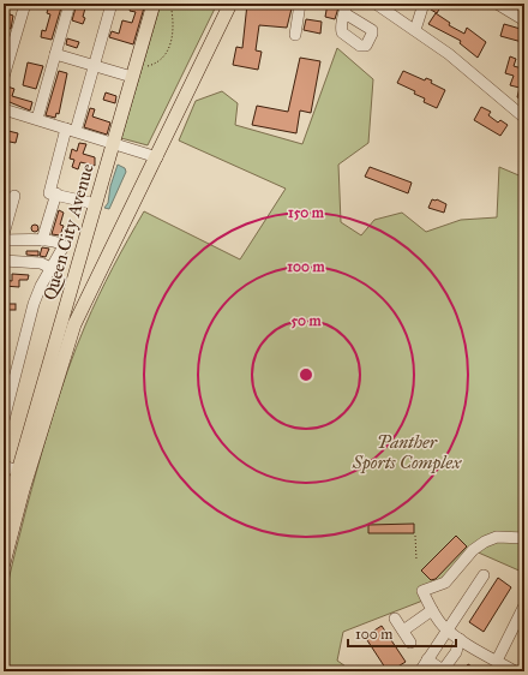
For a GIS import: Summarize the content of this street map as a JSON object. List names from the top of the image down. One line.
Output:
{"streets":{"main road":["Queen City Avenue"]},"parks":["Panther Sports Complex"],"scale_bar":"100 m","rings":["150 m","100 m","50 m"]}
